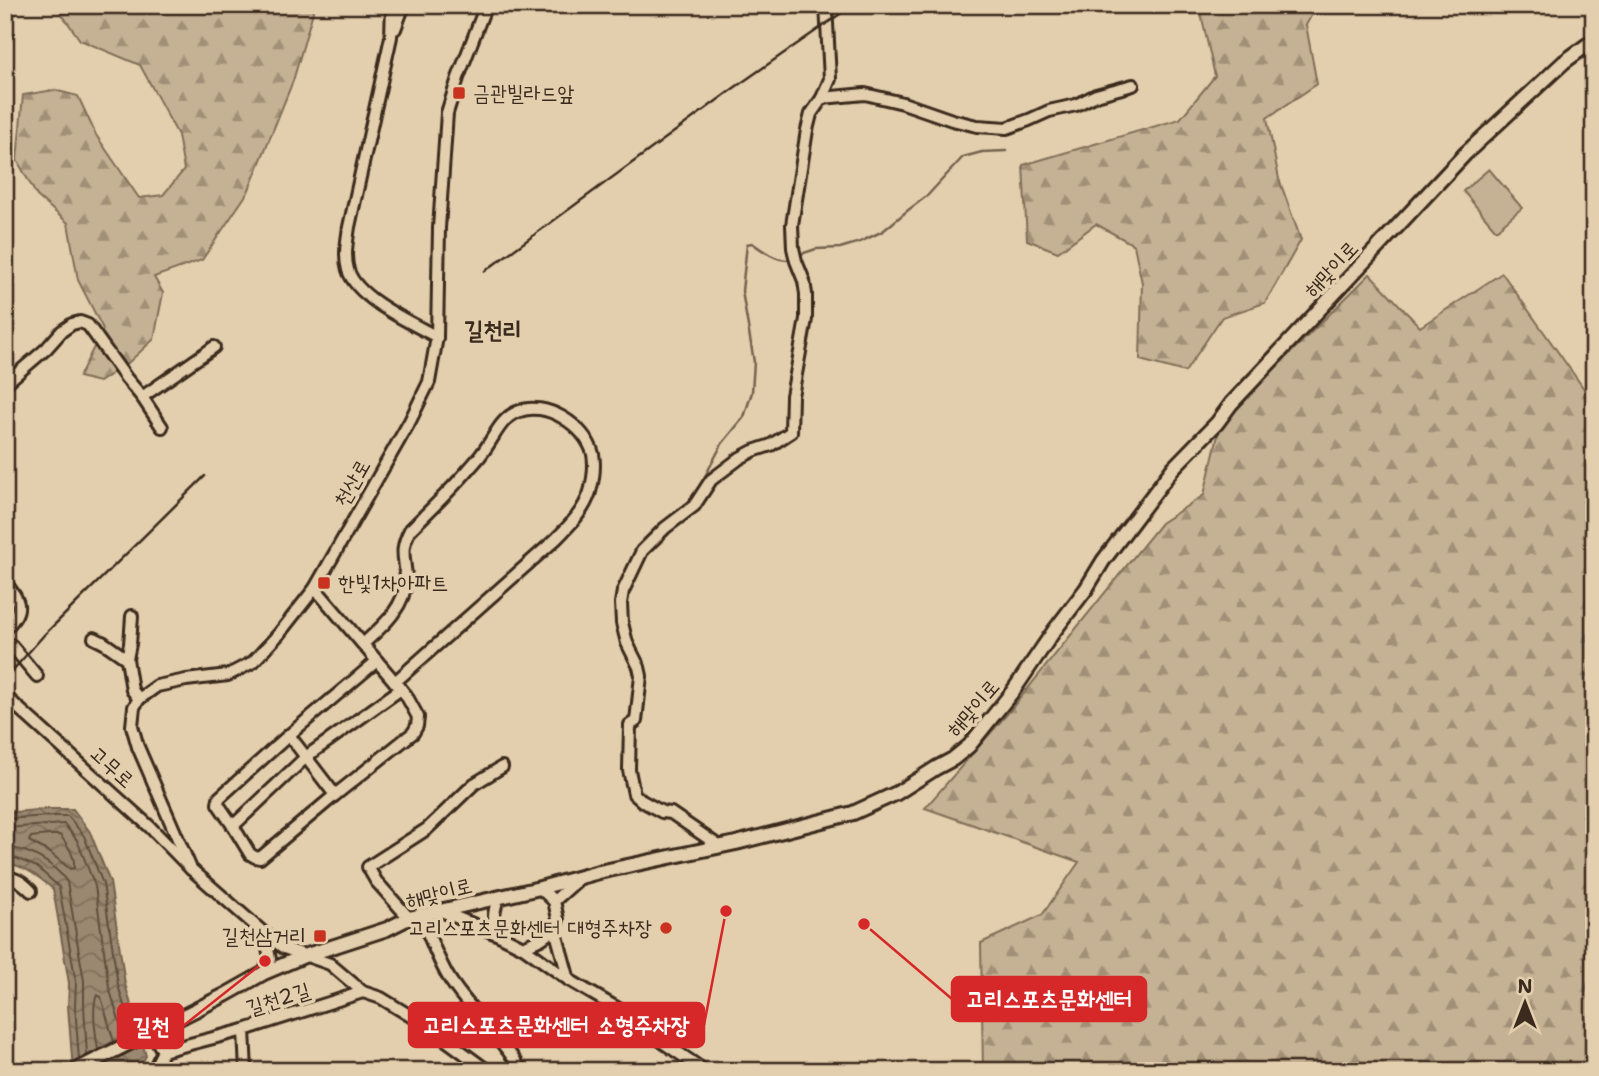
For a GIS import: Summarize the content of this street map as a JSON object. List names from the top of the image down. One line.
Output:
{"streets":{"main road":["해맞이로"],"street":["천산로","고무로","길천2길"]},"districts":["길천리"],"places":{"transit":["금관빌라드앞","한빛1차아파트","길천삼거리"],"other":["고리스포츠문화센터 소형주차장","고리스포츠문화센터","고리스포츠문화센터 대형주차장","길천"]},"north":"top"}
